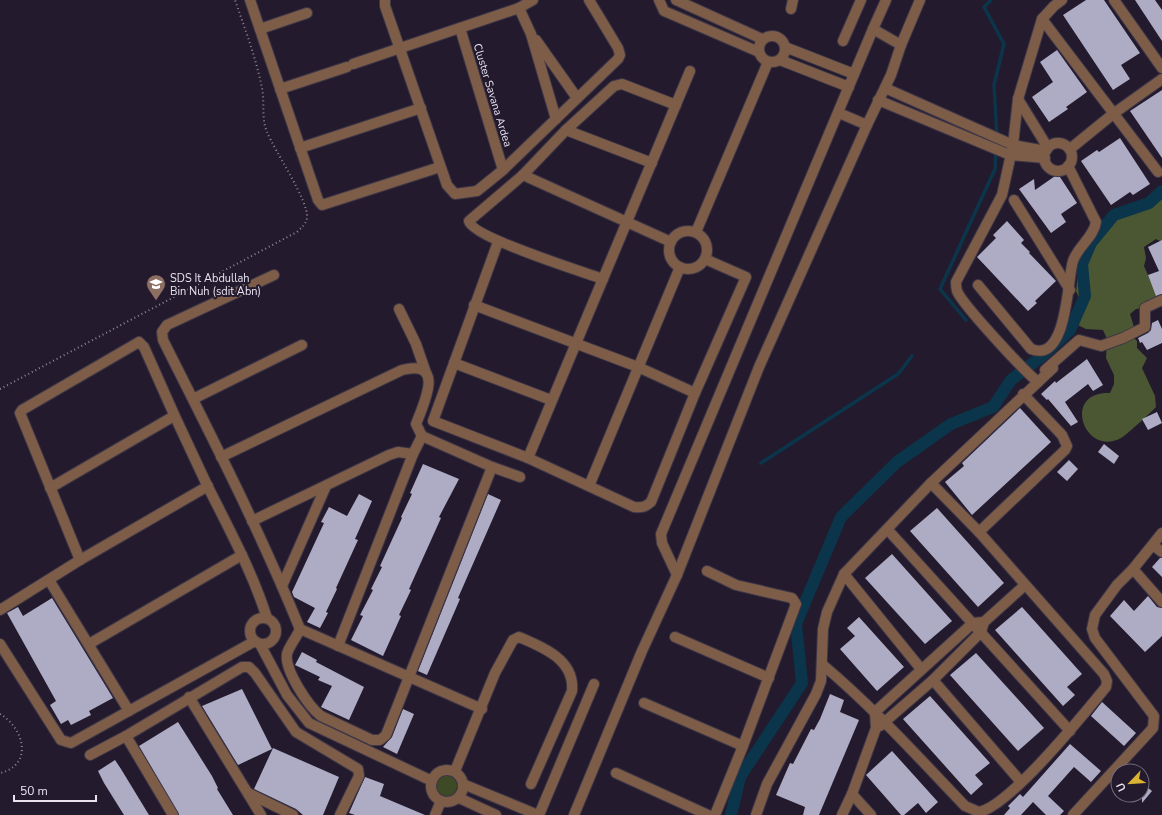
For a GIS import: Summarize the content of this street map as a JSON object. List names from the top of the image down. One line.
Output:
{"streets":{"street":["Cluster Savana Ardea"]},"places":{"school or university":["SDS It Abdullah Bin Nuh (sdit Abn)"]},"scale_bar":"50 m","north":"bottom left"}
